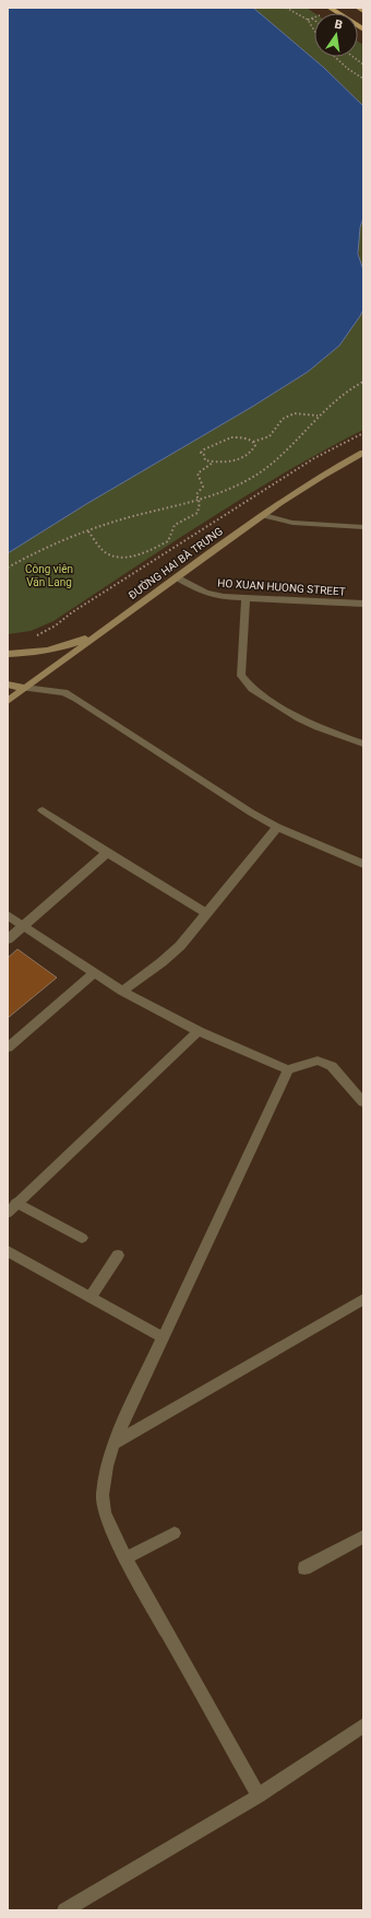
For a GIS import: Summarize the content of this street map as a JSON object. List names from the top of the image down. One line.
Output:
{"streets":{"street":["ĐƯỜNG HAI BÀ TRƯNG","HO XUAN HUONG STREET"]},"crossings":[["ĐƯỜNG HAI BÀ TRƯNG","HO XUAN HUONG STREET"]],"parks":["Công viên Văn Lang"],"north":"top"}
